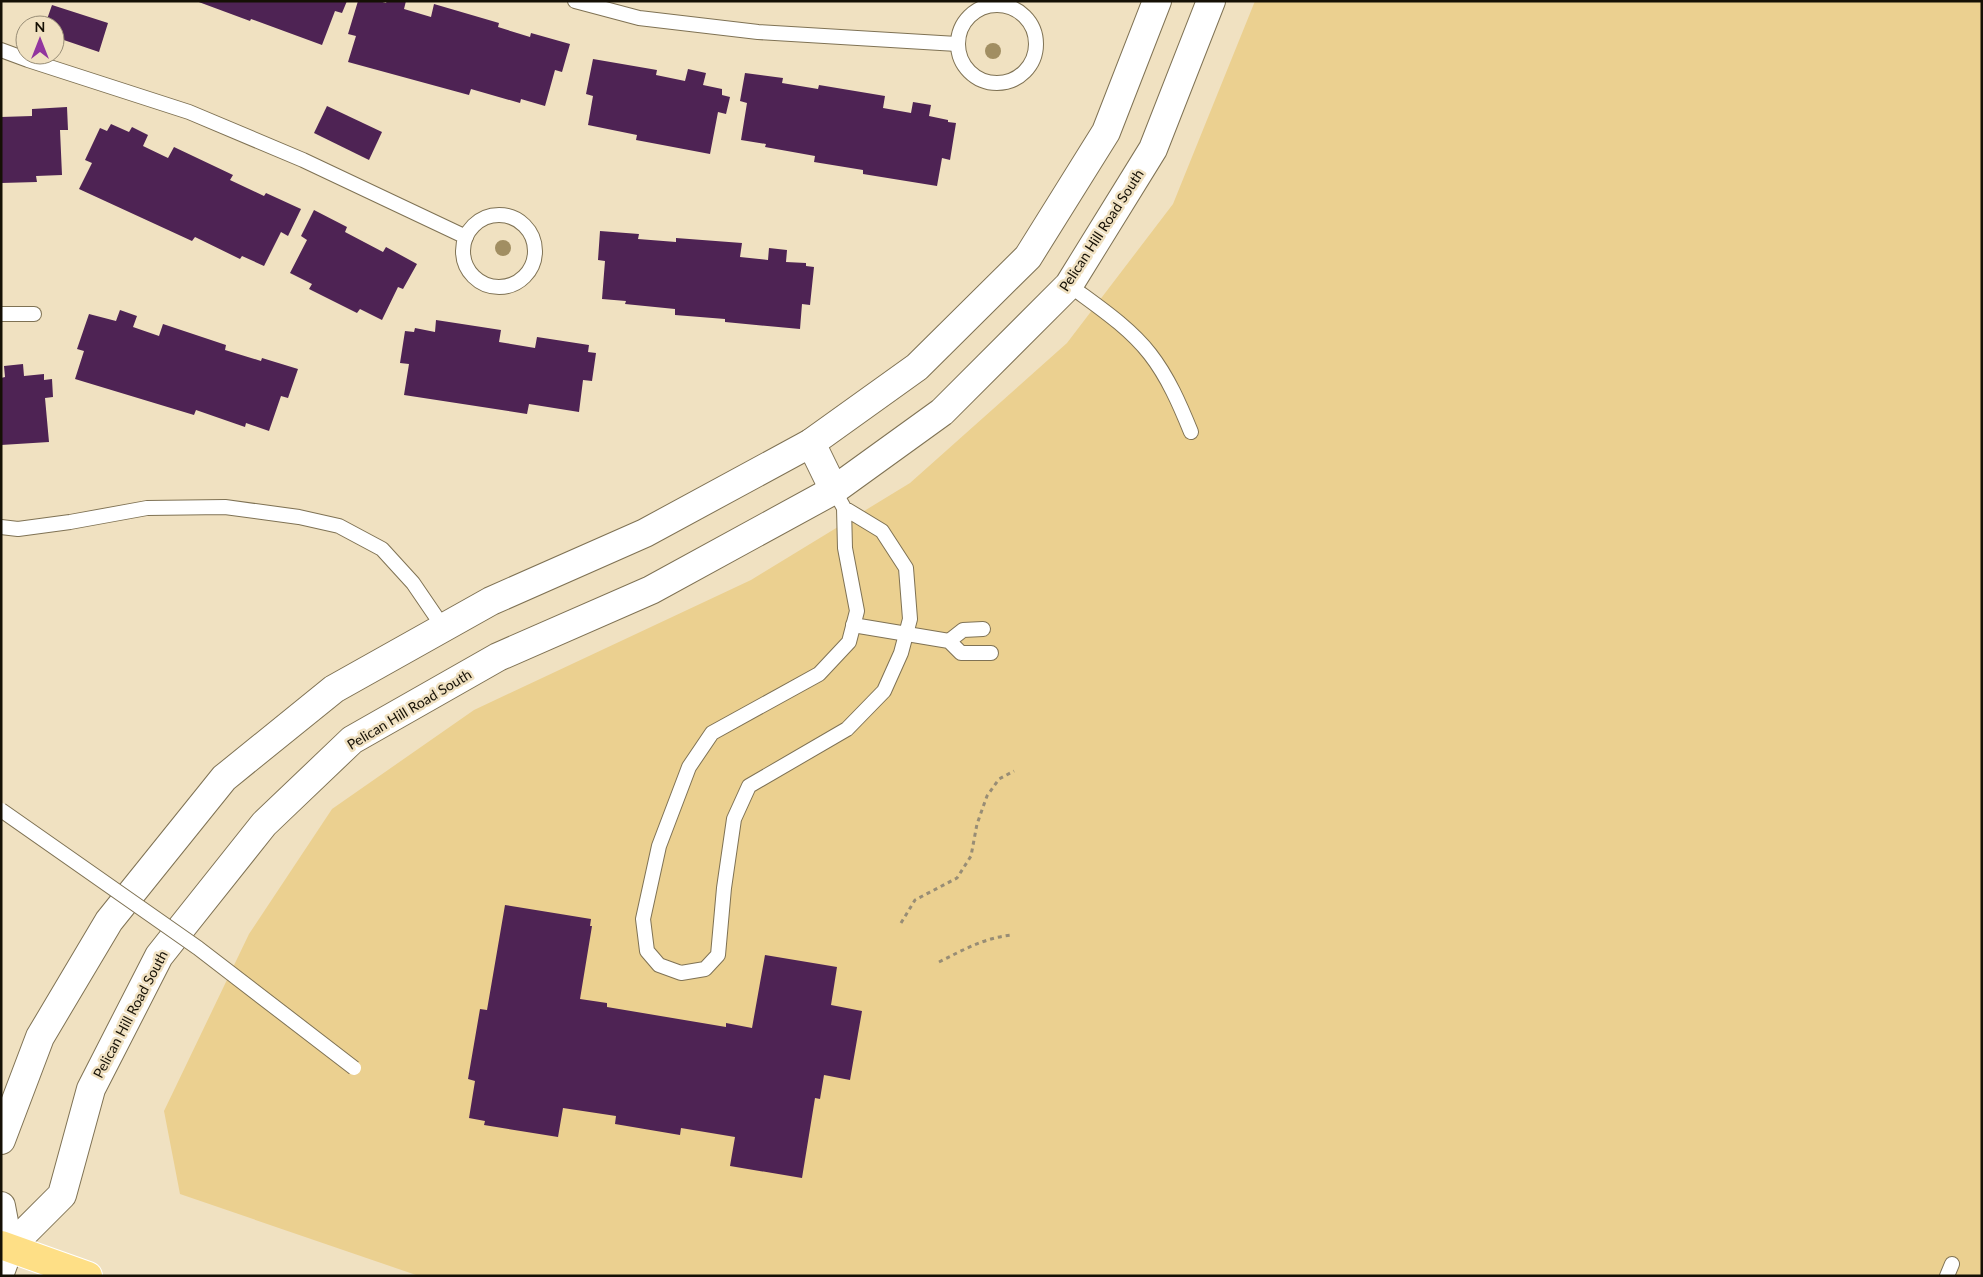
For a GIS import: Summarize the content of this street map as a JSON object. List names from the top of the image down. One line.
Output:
{"streets":{"street":["Pelican Hill Road South"]},"north":"top"}
